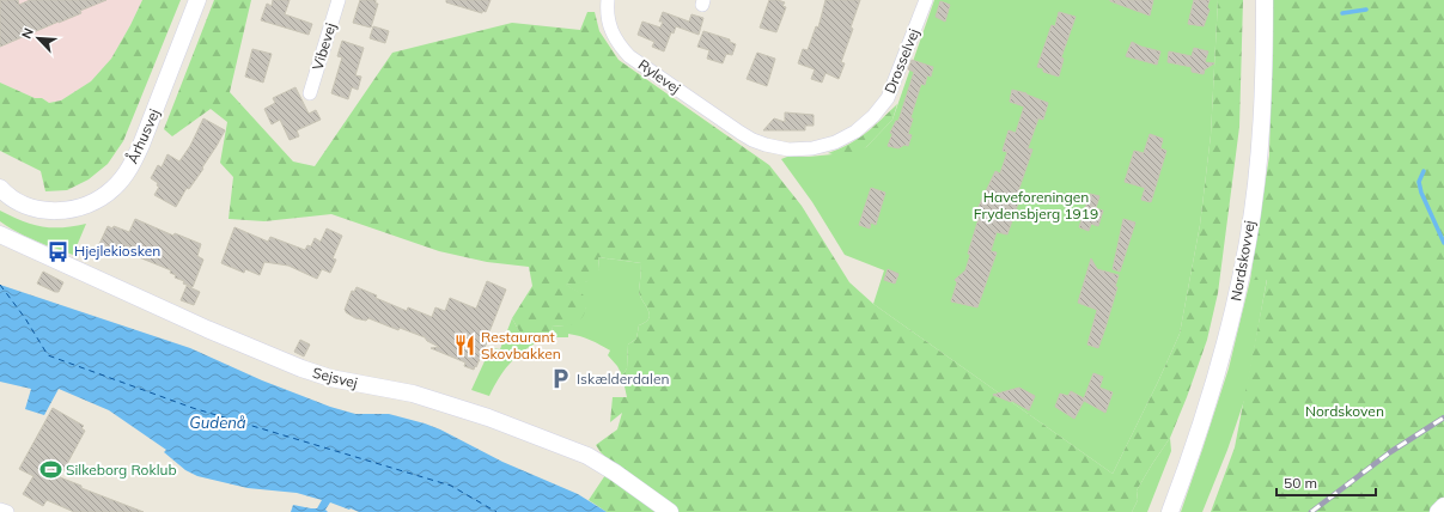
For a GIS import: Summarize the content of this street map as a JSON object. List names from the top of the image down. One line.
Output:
{"streets":{"street":["Vibevej","Drosselvej","Rylevej","Århusvej","Nordskovvej","Sejsvej"]},"crossings":[["Drosselvej","Rylevej"]],"water":["Gudenå"],"parks":["Haveforeningen Frydensbjerg 1919","Nordskoven"],"places":{"bus stop":["Hjejlekiosken"],"restaurant":["Restaurant Skovbakken"],"parking":["Iskælderdalen"],"sports":["Silkeborg Roklub"]},"scale_bar":"50 m","north":"top left"}
